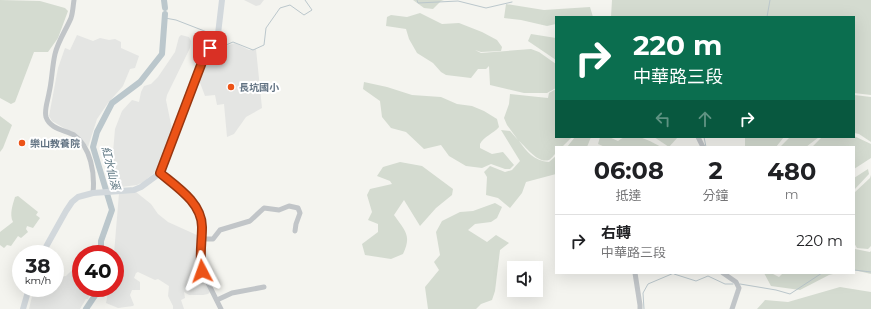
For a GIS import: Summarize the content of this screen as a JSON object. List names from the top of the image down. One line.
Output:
{"water":["紅水仙溪"],"places":["長坑國小","樂山教養院"],"page":{"turn":["220 m","中華路三段"],"eta":["06:08","抵達","2","分鐘","480","m"],"list":[{"name":"右轉","note":"中華路三段","value":"220 m"}],"speed":"38 km/h","limit":"40"}}
